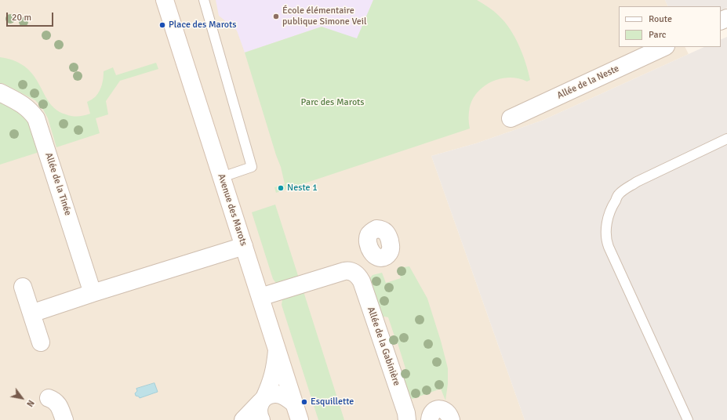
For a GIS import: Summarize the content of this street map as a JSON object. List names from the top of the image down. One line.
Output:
{"streets":{"street":["Allée de la Neste","Allée de la Tinée","Avenue des Marots","Allée de la Gabinière"]},"parks":["Parc des Marots"],"places":["École élémentaire publique Simone Veil","Place des Marots","Neste 1","Esquillette"],"legend":["Route","Parc"],"scale_bar":"20 m","north":"bottom right"}
